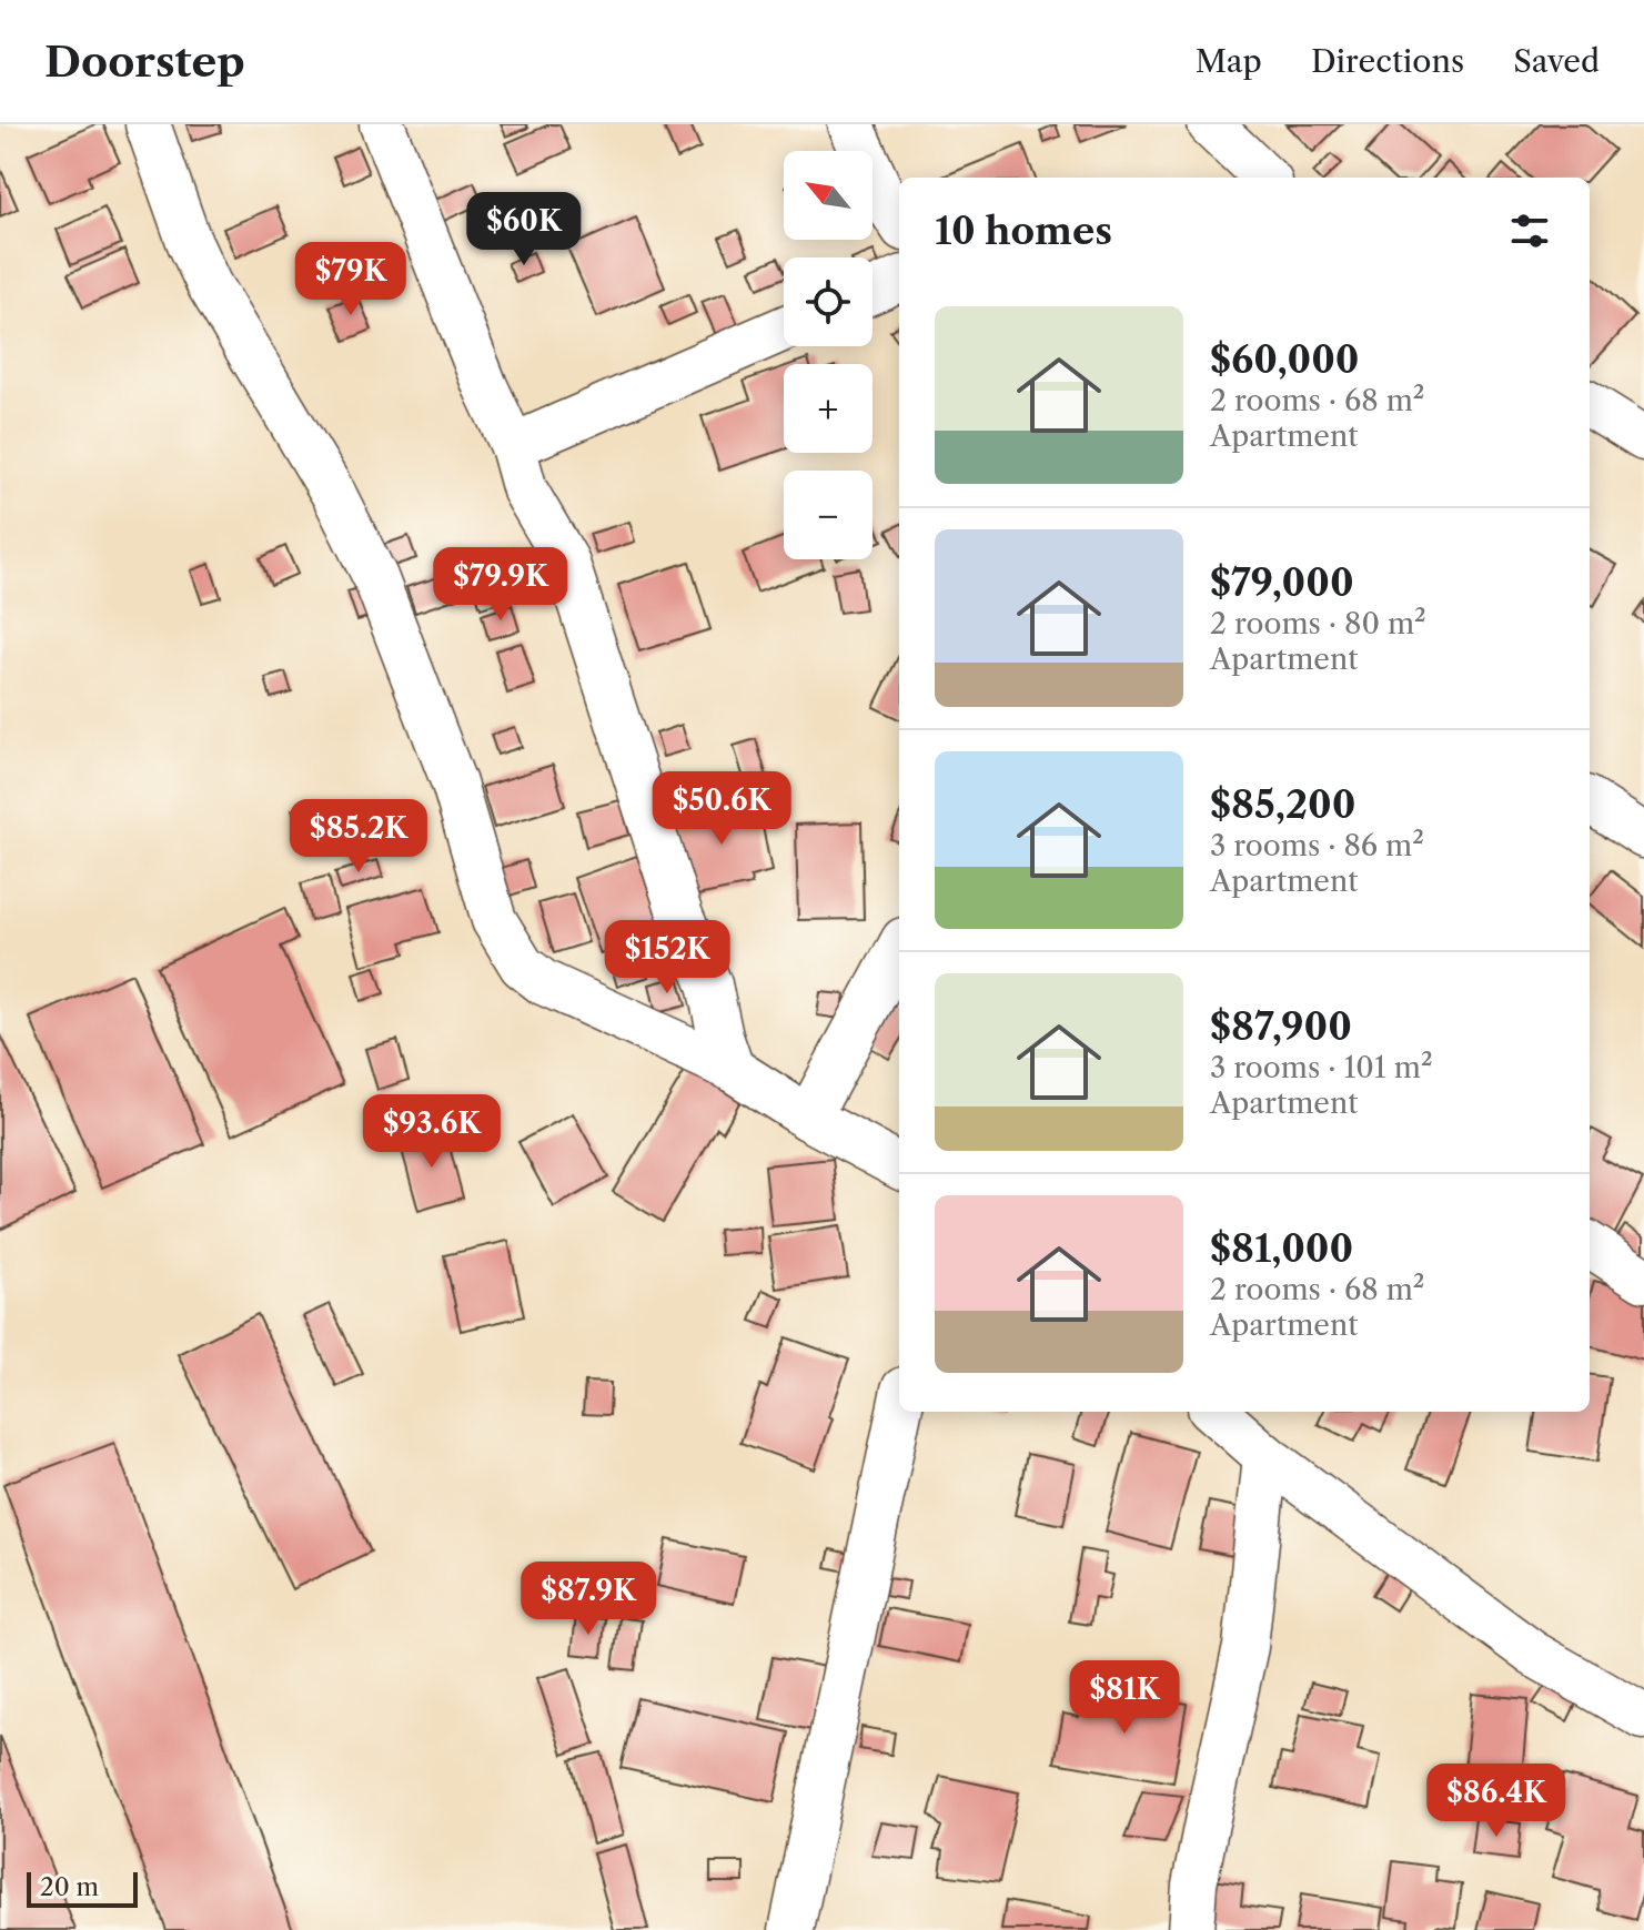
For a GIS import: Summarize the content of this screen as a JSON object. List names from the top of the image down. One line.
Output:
{"scale_bar":"20 m","north":"top left","page":{"header":"Doorstep","nav":["Map","Directions","Saved"],"map_buttons":["+","−"],"heading":"10 homes","price":["$60K","$79K","$79.9K","$50.6K","$85.2K","$152K","$93.6K","$87.9K","$81K","$86.4K"],"list":[{"name":"$60,000","note":"2 rooms · 68 m² · Apartment"},{"name":"$79,000","note":"2 rooms · 80 m² · Apartment"},{"name":"$85,200","note":"3 rooms · 86 m² · Apartment"},{"name":"$87,900","note":"3 rooms · 101 m² · Apartment"},{"name":"$81,000","note":"2 rooms · 68 m² · Apartment"}],"scale":"20 m"}}
